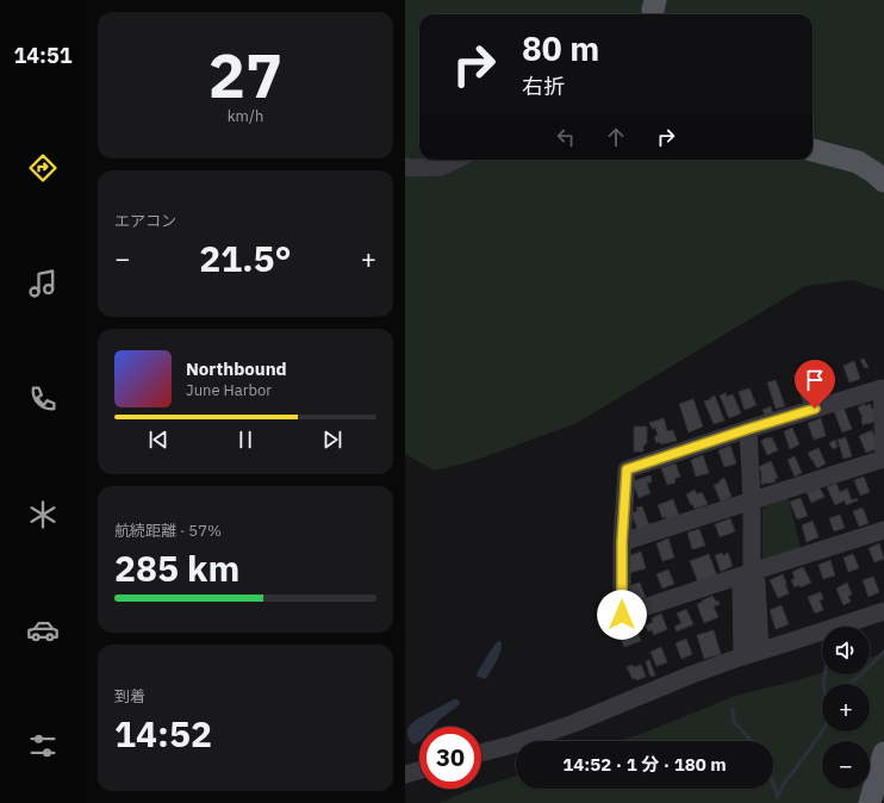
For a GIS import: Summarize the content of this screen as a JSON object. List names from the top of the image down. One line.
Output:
{"page":{"tabs":"14:51","tile":[["27","km/h"],"エアコン",["航続距離 · 57%","285 km"],["到着","14:52"]],"turn":["80 m","右折"],"heat":["−","21.5°","+"],"song":["Northbound","June Harbor"],"map_buttons":["+","−"],"limit":"30","trip":"14:52 · 1 分 · 180 m"}}
